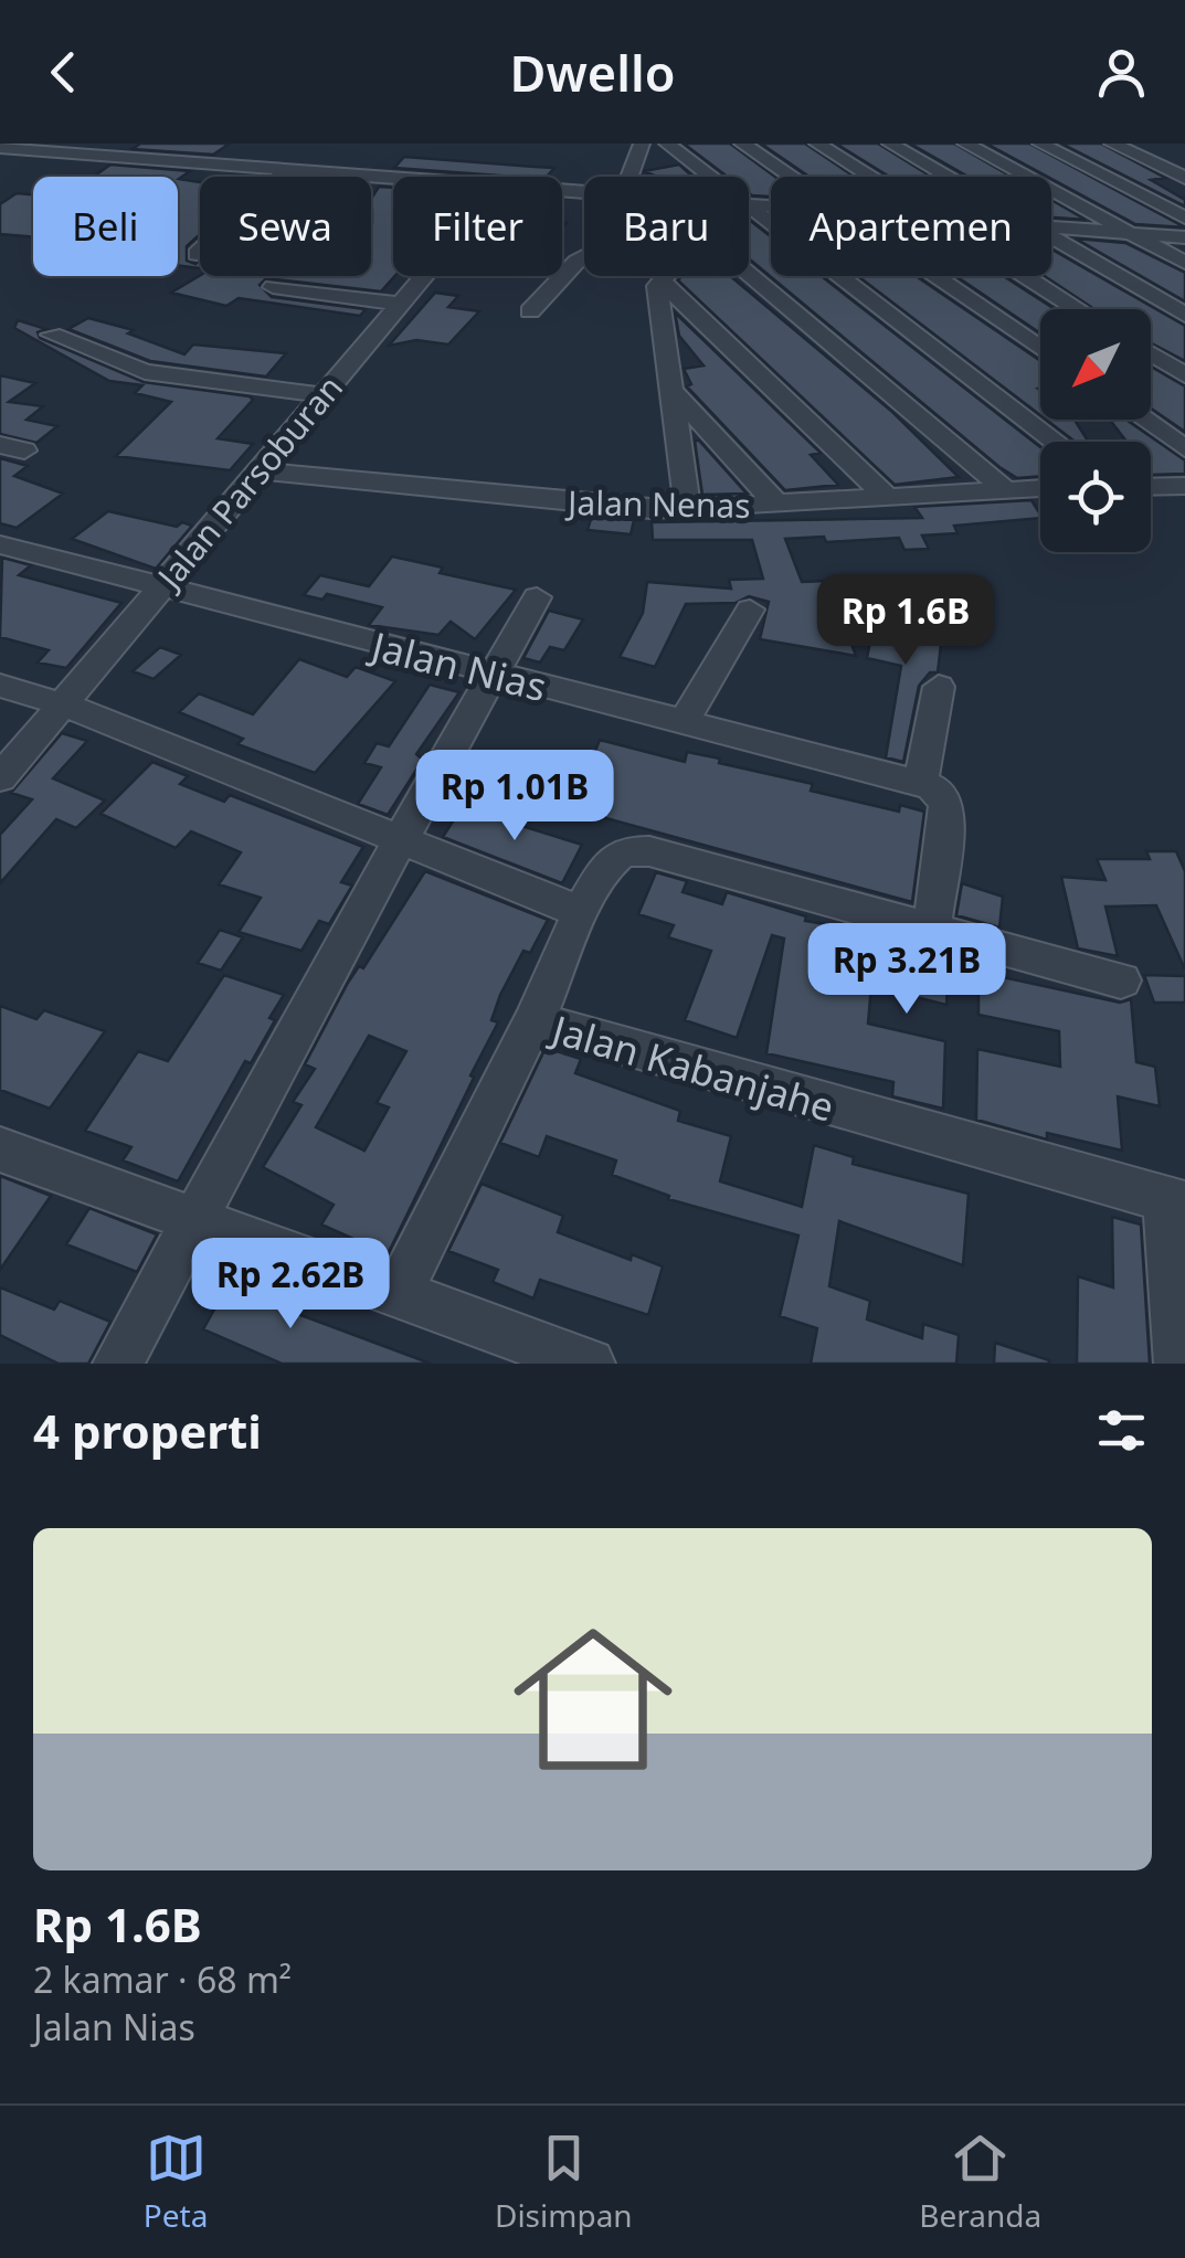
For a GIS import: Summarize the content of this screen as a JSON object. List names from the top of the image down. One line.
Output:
{"streets":{"street":["Jalan Parsoburan","Jalan Nenas","Jalan Nias","Jalan Kabanjahe"]},"crossings":[["Jalan Parsoburan","Jalan Nenas"],["Jalan Parsoburan","Jalan Nias"]],"north":"bottom left","page":{"header":"Dwello","chip":["Beli","Sewa","Filter","Baru","Apartemen"],"price":["Rp 1.6B","Rp 1.01B","Rp 3.21B","Rp 2.62B"],"heading":"4 properti","list":[{"name":"Rp 1.6B","note":"2 kamar · 68 m² · Jalan Nias"}],"tabs":["Peta","Disimpan","Beranda"]}}
